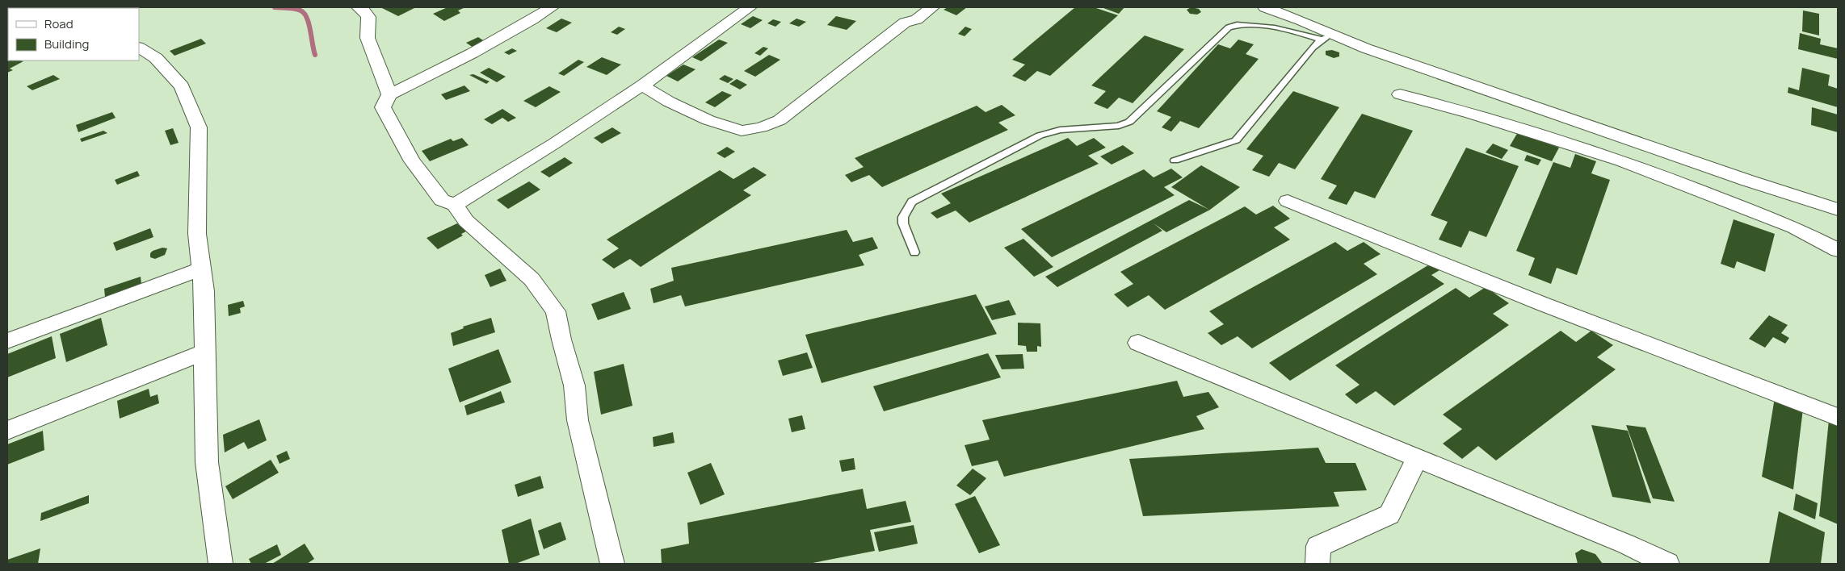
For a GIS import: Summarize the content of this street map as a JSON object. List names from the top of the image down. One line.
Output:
{"legend":["Road","Building"]}
